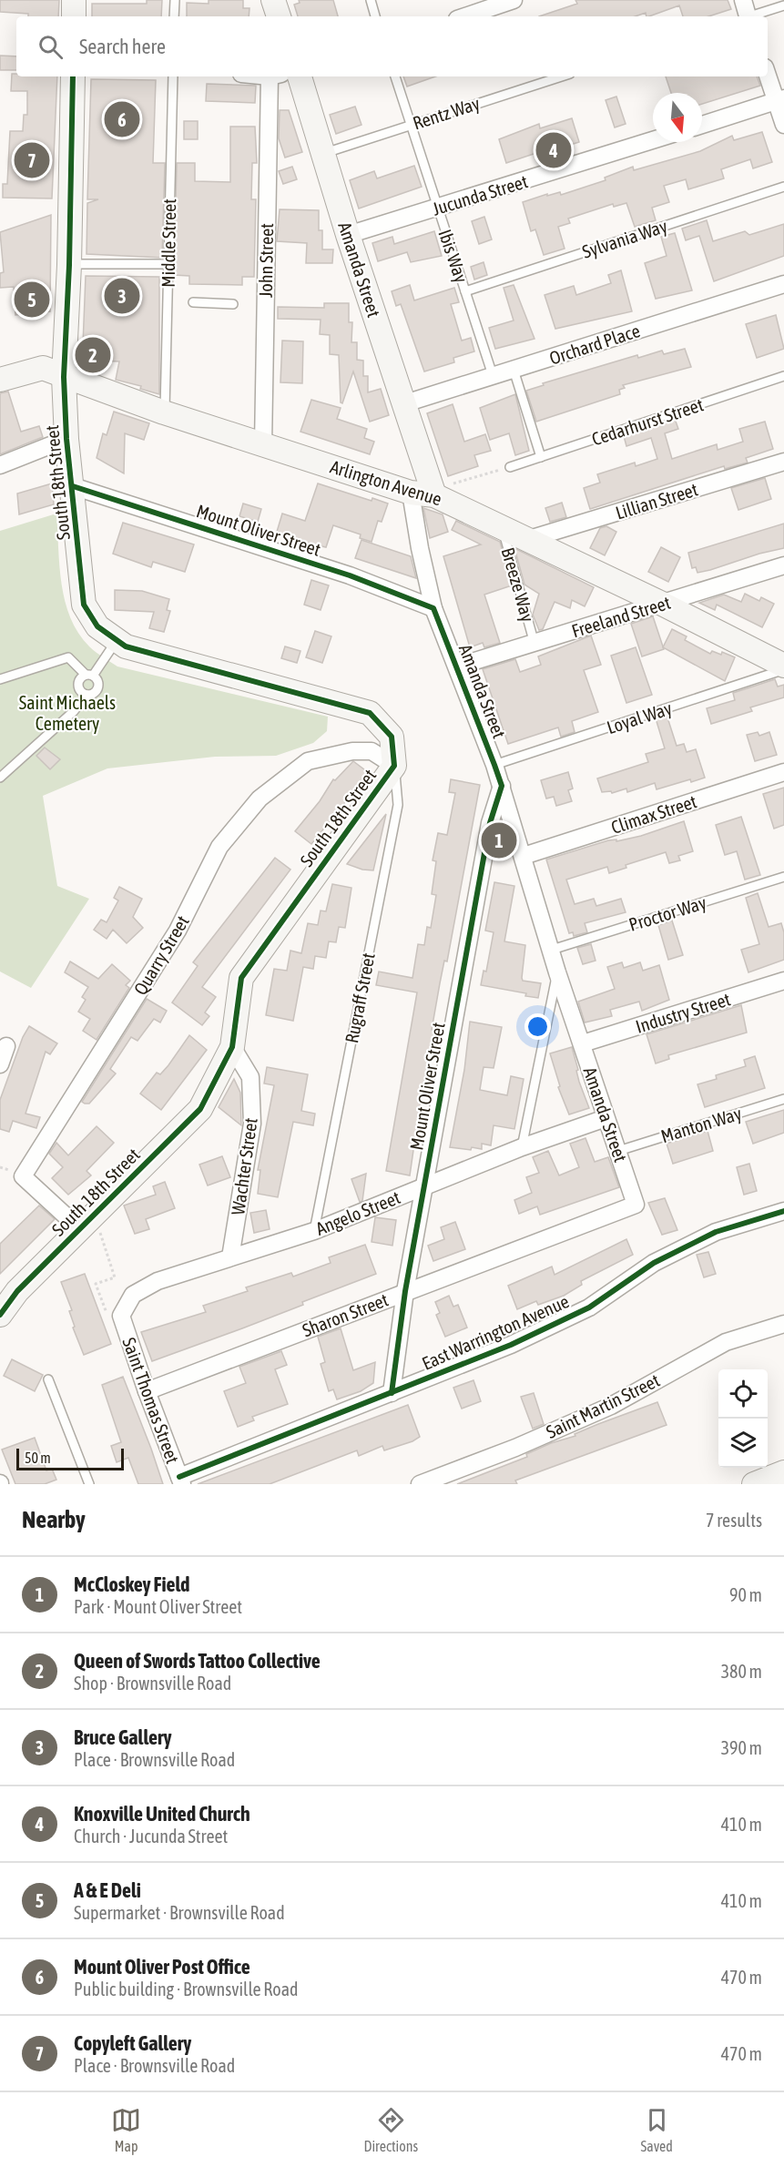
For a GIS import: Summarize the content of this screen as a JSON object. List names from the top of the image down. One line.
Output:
{"streets":{"main road":["Amanda Street","South 18th Street","Arlington Avenue"],"street":["Jucunda Street","John Street","Orchard Place","Lillian Street","Mount Oliver Street","Freeland Street","Climax Street","Quarry Street","Industry Street","Wachter Street","Angelo Street","Sharon Street","East Warrington Avenue","Saint Thomas Street","Saint Martin Street"],"lane":["Rentz Way","Sylvania Way","Middle Street","Ibis Way","Cedarhurst Street","Breeze Way","Loyal Way","Proctor Way","Rugraff Street","Manton Way"]},"crossings":[["Rentz Way","Ibis Way"],["Rentz Way","Amanda Street"],["Jucunda Street","Ibis Way"],["Jucunda Street","Amanda Street"],["Sylvania Way","Ibis Way"],["Middle Street","Arlington Avenue"],["Ibis Way","Orchard Place"],["John Street","Arlington Avenue"],["Amanda Street","Orchard Place"],["Amanda Street","Arlington Avenue"],["Amanda Street","Mount Oliver Street"],["Amanda Street","Freeland Street"],["Amanda Street","Loyal Way"],["Amanda Street","Climax Street"],["Amanda Street","Proctor Way"],["Amanda Street","Industry Street"],["Amanda Street","Manton Way"],["Amanda Street","Angelo Street"],["Amanda Street","Sharon Street"],["South 18th Street","Arlington Avenue"],["South 18th Street","Mount Oliver Street"],["South 18th Street","Quarry Street"],["South 18th Street","Rugraff Street"],["South 18th Street","Wachter Street"],["Arlington Avenue","Lillian Street"],["Arlington Avenue","Breeze Way"],["Arlington Avenue","Freeland Street"],["Arlington Avenue","Loyal Way"],["Mount Oliver Street","Angelo Street"],["Mount Oliver Street","Sharon Street"],["Mount Oliver Street","East Warrington Avenue"],["Breeze Way","Freeland Street"],["Quarry Street","Rugraff Street"],["Rugraff Street","Angelo Street"],["Wachter Street","Angelo Street"],["Angelo Street","Saint Thomas Street"],["Sharon Street","Saint Thomas Street"],["East Warrington Avenue","Saint Thomas Street"]],"parks":["Saint Michaels Cemetery"],"scale_bar":"50 m","north":"bottom","page":{"search":"Search here","pins":["6","4","7","3","5","2","1"],"scale":"50 m","heading":["Nearby","7 results"],"list":[{"mark":"1","name":"McCloskey Field","note":"Park · Mount Oliver Street","value":"90 m"},{"mark":"2","name":"Queen of Swords Tattoo Collective","note":"Shop · Brownsville Road","value":"380 m"},{"mark":"3","name":"Bruce Gallery","note":"Place · Brownsville Road","value":"390 m"},{"mark":"4","name":"Knoxville United Church","note":"Church · Jucunda Street","value":"410 m"},{"mark":"5","name":"A & E Deli","note":"Supermarket · Brownsville Road","value":"410 m"},{"mark":"6","name":"Mount Oliver Post Office","note":"Public building · Brownsville Road","value":"470 m"},{"mark":"7","name":"Copyleft Gallery","note":"Place · Brownsville Road","value":"470 m"}],"nav":["Map","Directions","Saved"]}}
